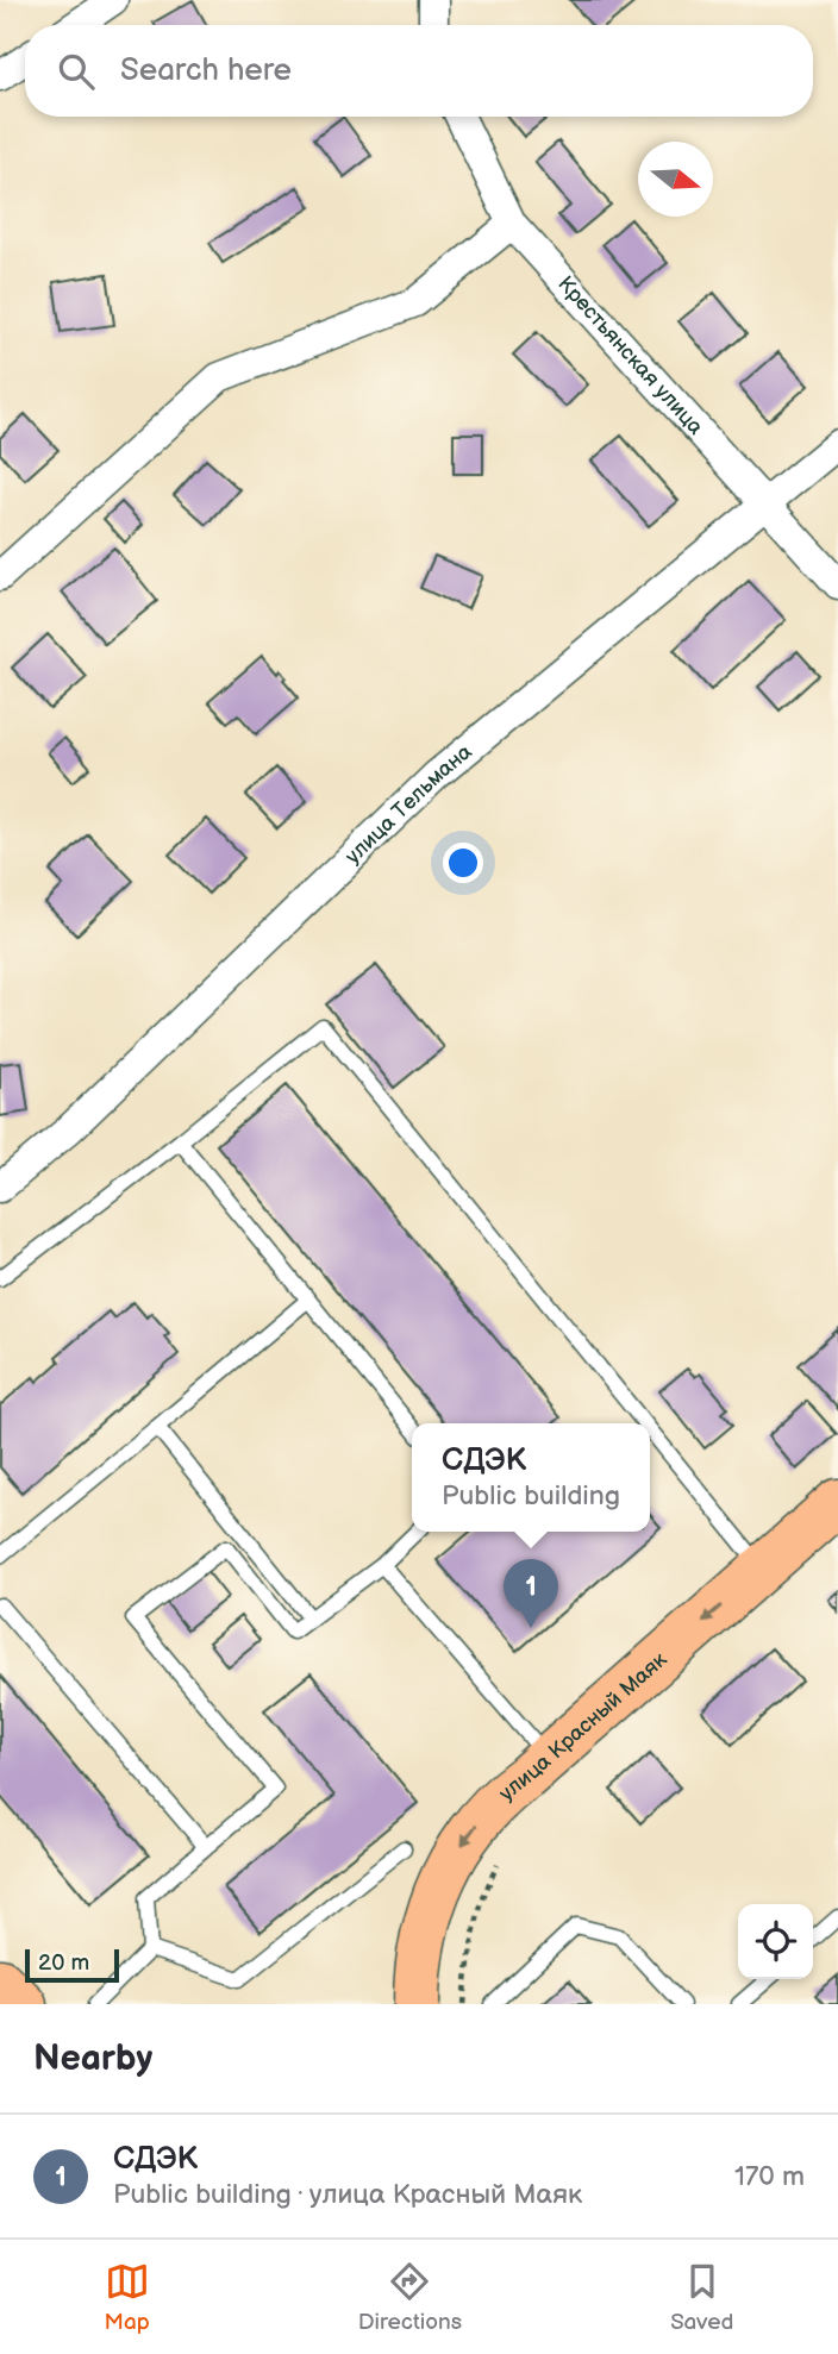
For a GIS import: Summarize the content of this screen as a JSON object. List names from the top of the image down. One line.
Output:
{"streets":{"main road":["улица Красный Маяк"],"street":["Крестьянская улица","улица Тельмана"]},"crossings":[["Крестьянская улица","улица Тельмана"]],"one_way":["улица Красный Маяк"],"scale_bar":"20 m","north":"right","page":{"search":"Search here","popup":["СДЭК","Public building"],"pins":"1","scale":"20 m","heading":"Nearby","list":[{"mark":"1","name":"СДЭК","note":"Public building · улица Красный Маяк","value":"170 m"}],"nav":["Map","Directions","Saved"]}}
